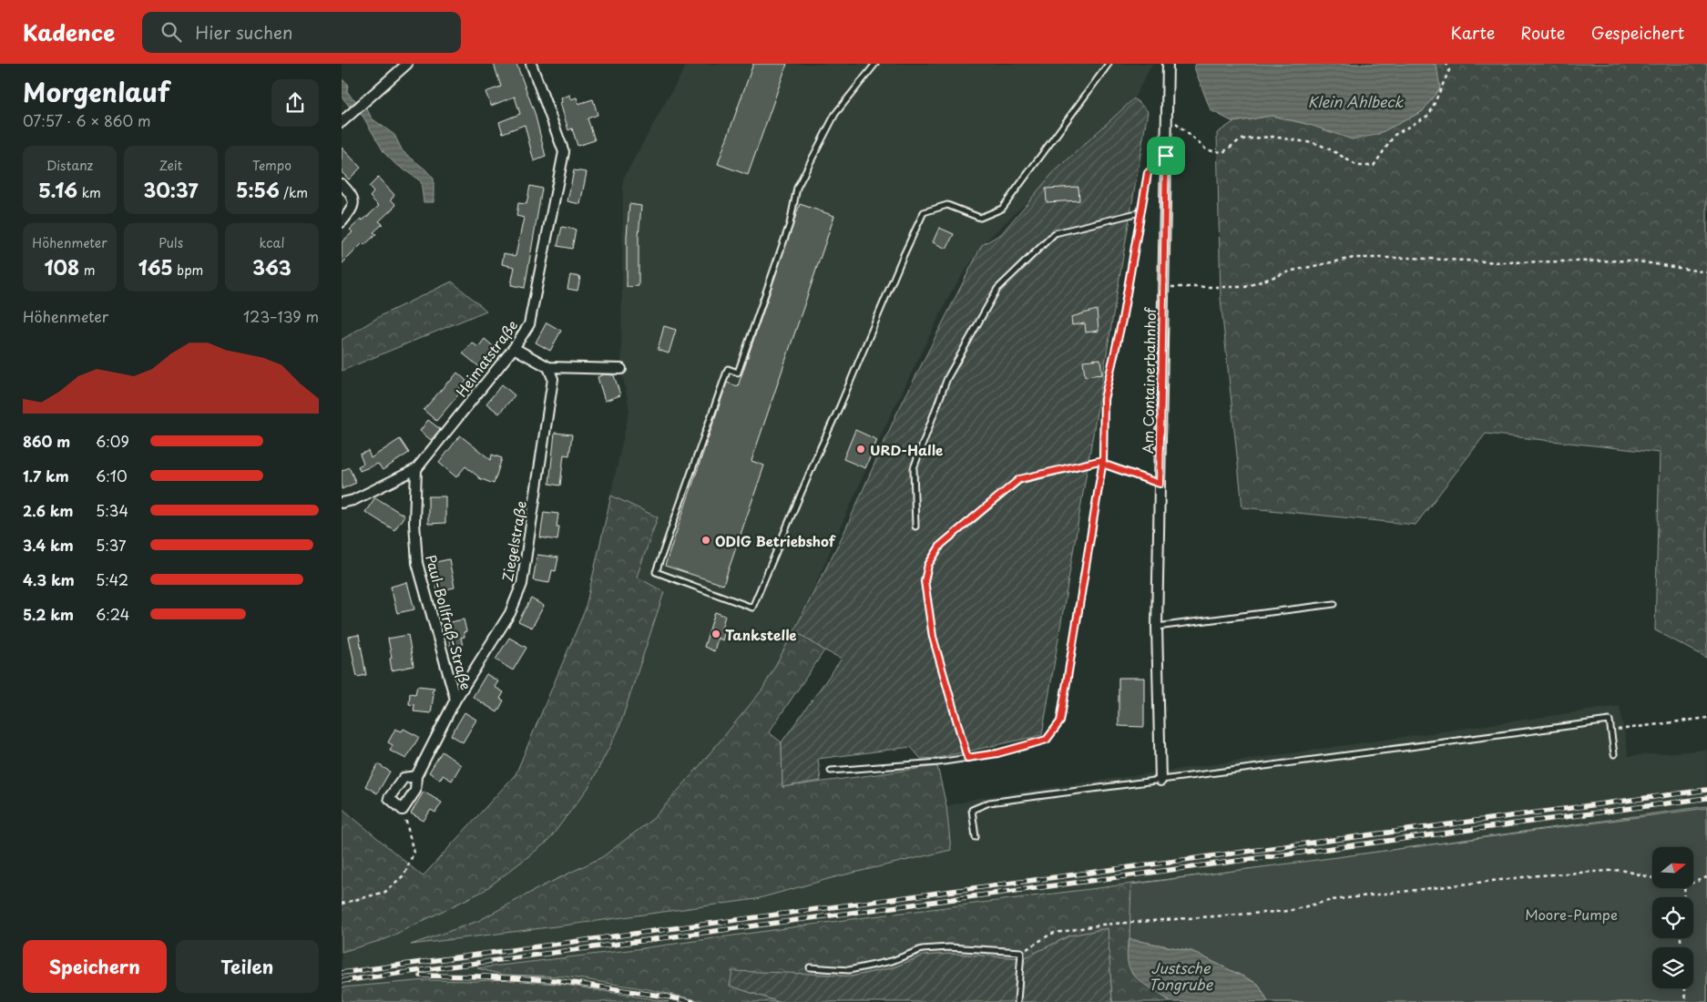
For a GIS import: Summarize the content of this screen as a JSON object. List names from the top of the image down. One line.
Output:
{"streets":{"street":["Heimatstraße","Am Containerbahnhof","Ziegelstraße","Paul-Bollfraß-Straße"]},"crossings":[["Heimatstraße","Paul-Bollfraß-Straße"],["Ziegelstraße","Paul-Bollfraß-Straße"]],"water":["Klein Ahlbeck","Justsche Tongrube"],"parks":["Moore-Pumpe"],"places":["URD-Halle","ODIG Betriebshof","Tankstelle"],"north":"right","page":{"header":"Kadence","search":"Hier suchen","nav":["Karte","Route","Gespeichert"],"heading":["Morgenlauf","07:57 · 6 × 860 m"],"stats":[["Distanz","5.16 km"],["Zeit","30:37"],["Tempo","5:56 /km"],["Höhenmeter","108 m"],["Puls","165 bpm"],["kcal","363"]],"chart":["Höhenmeter","123–139 m"],"list":[{"name":"860 m","note":"6:09"},{"name":"1.7 km","note":"6:10"},{"name":"2.6 km","note":"5:34"},{"name":"3.4 km","note":"5:37"},{"name":"4.3 km","note":"5:42"},{"name":"5.2 km","note":"6:24"}],"buttons":["Speichern","Teilen"]}}
